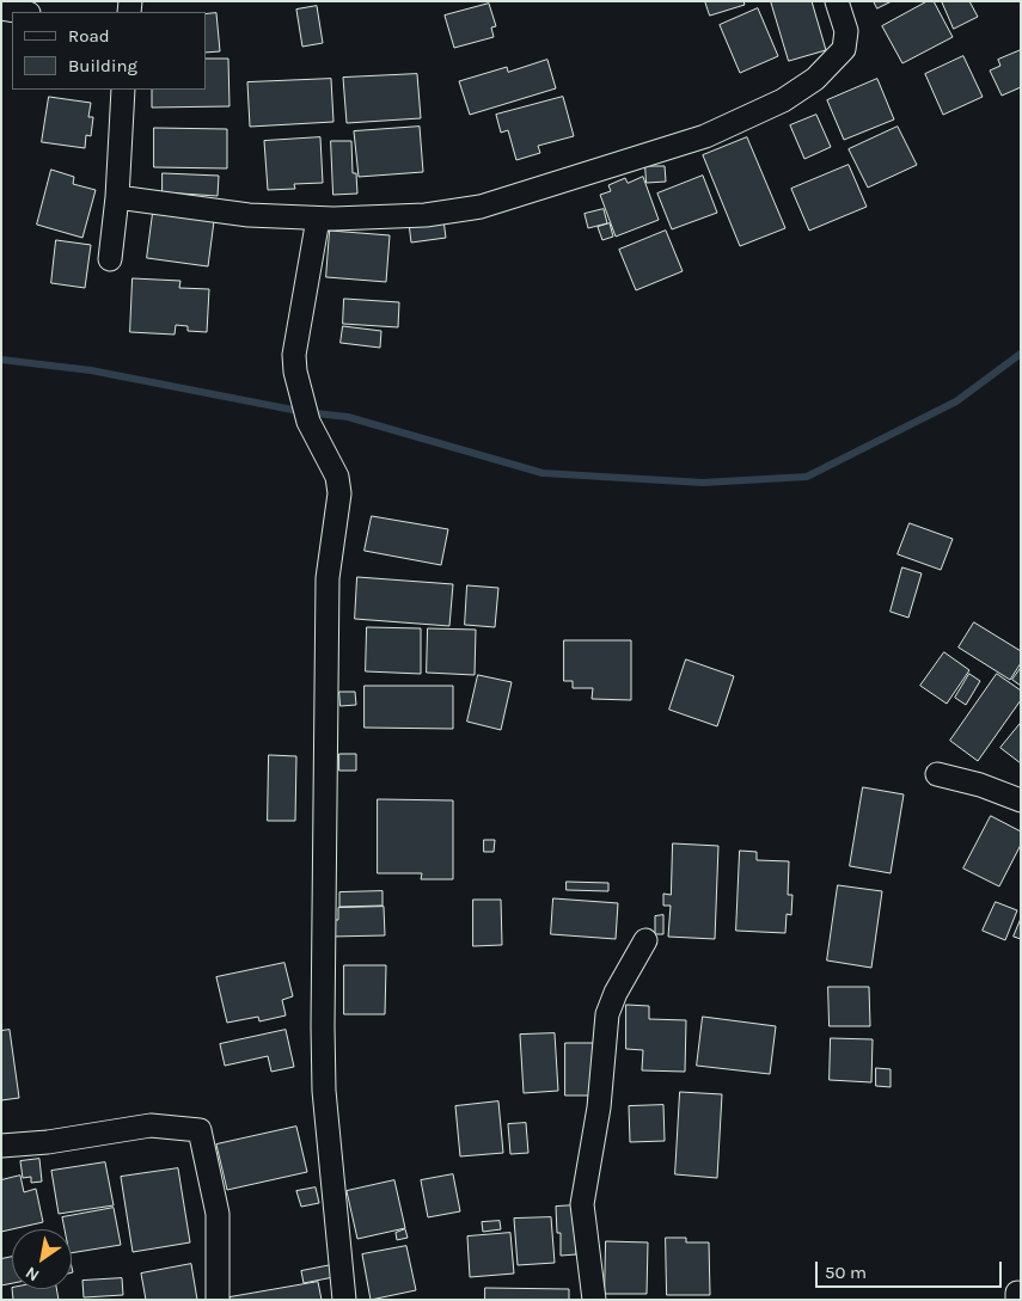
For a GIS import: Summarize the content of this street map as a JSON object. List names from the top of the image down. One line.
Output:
{"legend":["Road","Building"],"scale_bar":"50 m","north":"bottom left"}
